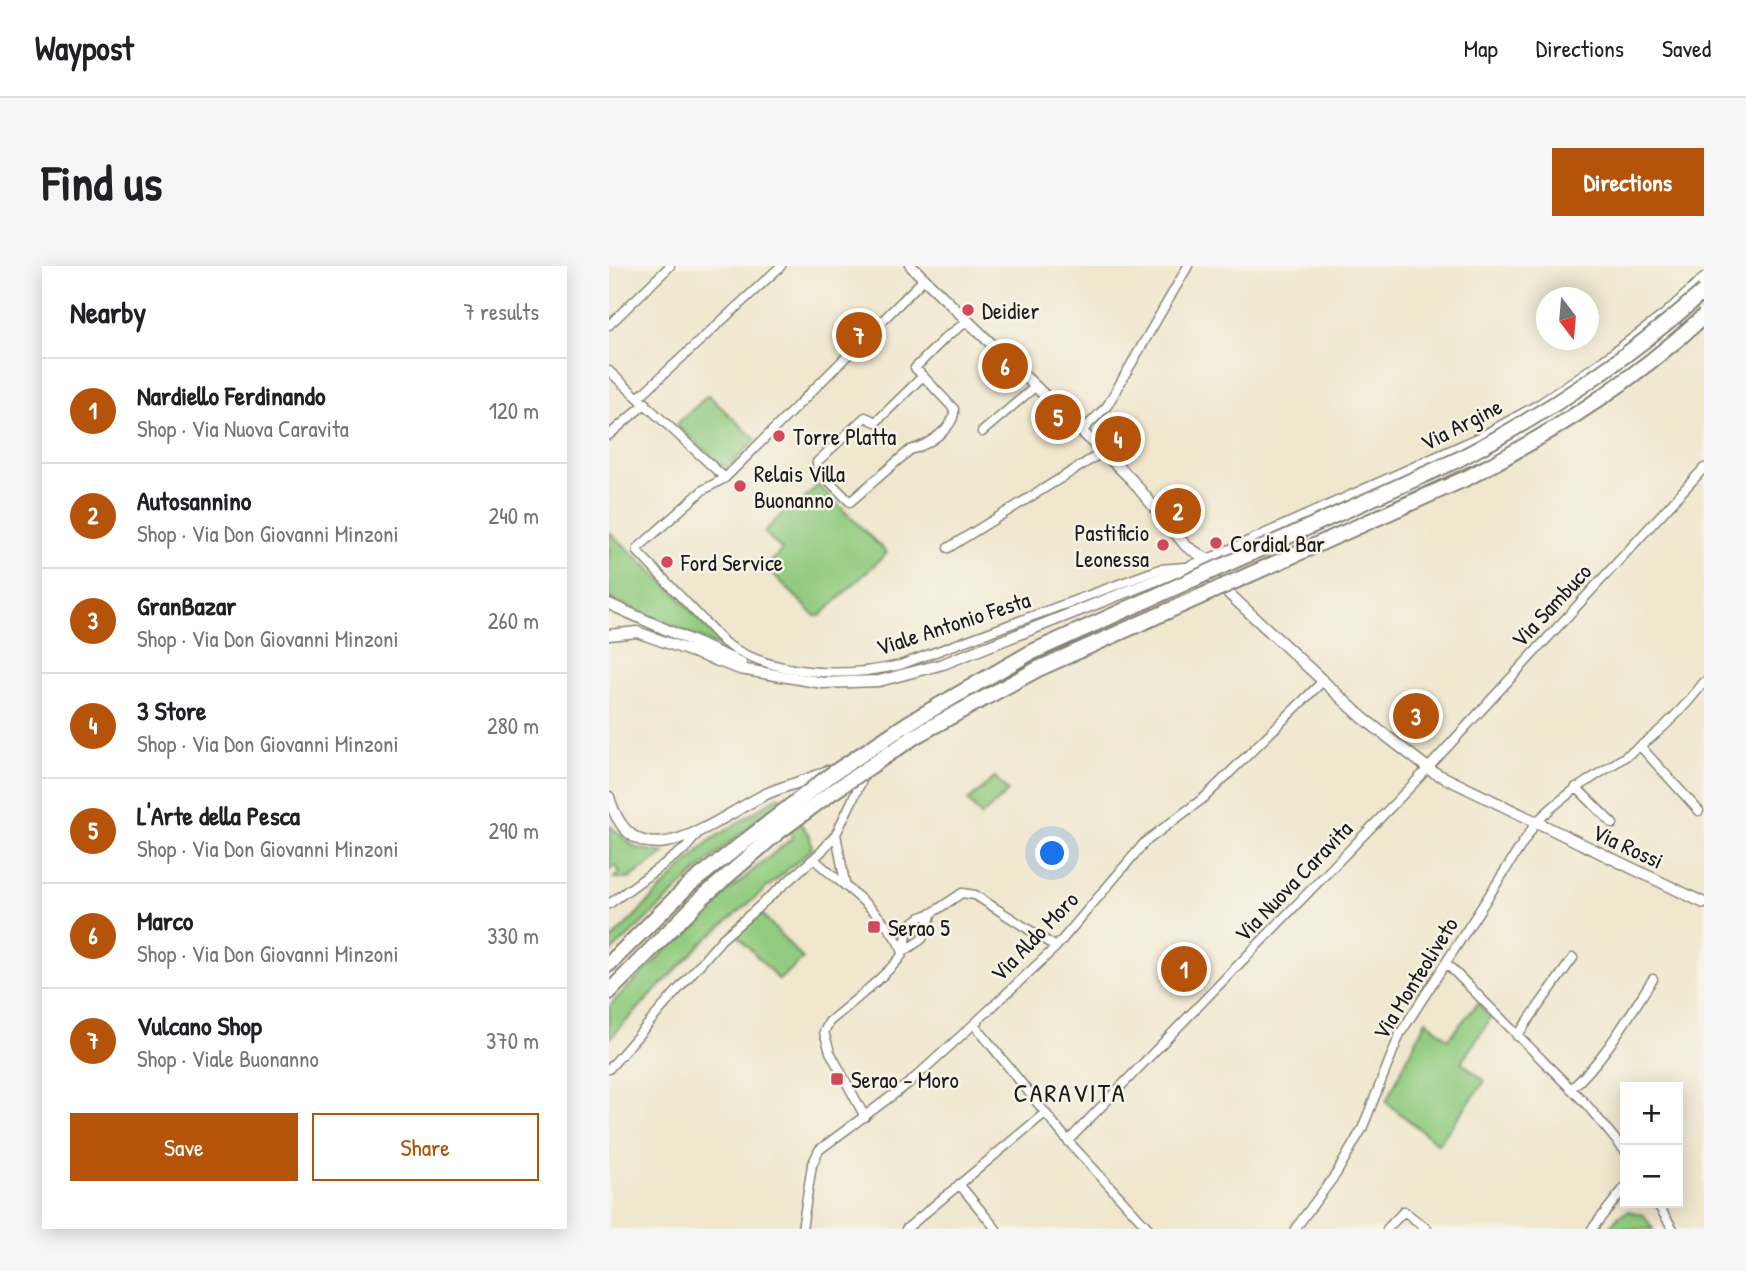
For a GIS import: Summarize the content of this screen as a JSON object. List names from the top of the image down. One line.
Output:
{"streets":{"street":["Via Argine","Via Sambuco","Viale Antonio Festa","Via Rossi","Via Nuova Caravita","Via Aldo Moro","Via Monteoliveto"]},"crossings":[["Via Argine","Viale Antonio Festa"],["Via Sambuco","Via Rossi"],["Via Sambuco","Via Nuova Caravita"],["Via Rossi","Via Nuova Caravita"],["Via Rossi","Via Aldo Moro"],["Via Rossi","Via Monteoliveto"]],"districts":["CARAVITA"],"places":{"other":["Deidier","Torre Platta","Relais Villa Buonanno","Cordial Bar","Pastificio Leonessa","Ford Service"],"transit":["Serao 5","Serao - Moro"]},"north":"bottom","page":{"header":"Waypost","nav":["Map","Directions","Saved"],"buttons":["Directions",["Save","Share"]],"title":"Find us","heading":["Nearby","7 results"],"pins":["7","6","5","4","2","3","1"],"list":[{"mark":"1","name":"Nardiello Ferdinando","note":"Shop · Via Nuova Caravita","value":"120 m"},{"mark":"2","name":"Autosannino","note":"Shop · Via Don Giovanni Minzoni","value":"240 m"},{"mark":"3","name":"GranBazar","note":"Shop · Via Don Giovanni Minzoni","value":"260 m"},{"mark":"4","name":"3 Store","note":"Shop · Via Don Giovanni Minzoni","value":"280 m"},{"mark":"5","name":"L'Arte della Pesca","note":"Shop · Via Don Giovanni Minzoni","value":"290 m"},{"mark":"6","name":"Marco","note":"Shop · Via Don Giovanni Minzoni","value":"330 m"},{"mark":"7","name":"Vulcano Shop","note":"Shop · Viale Buonanno","value":"370 m"}],"map_buttons":["+","−"]}}
